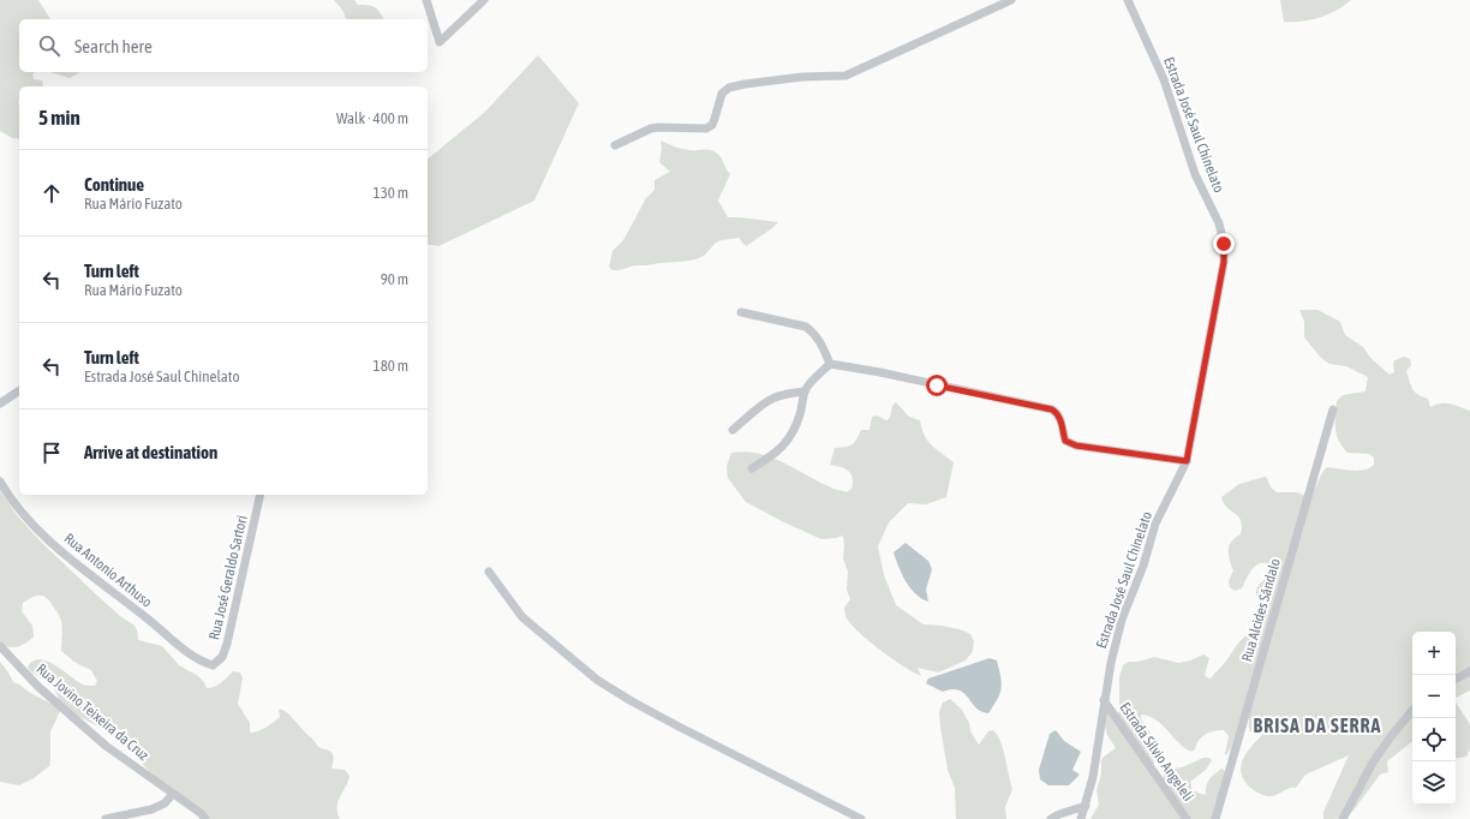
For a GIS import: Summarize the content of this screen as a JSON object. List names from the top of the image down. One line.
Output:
{"streets":{"street":["Estrada José Saul Chinelato","Rua Antonio Arthuso","Rua José Geraldo Sartori","Rua Alcides Sândalo","Rua Jovino Teixeira da Cruz","Estrada Silvio Angeleli"]},"crossings":[["Estrada José Saul Chinelato","Estrada Silvio Angeleli"],["Rua Antonio Arthuso","Rua José Geraldo Sartori"]],"districts":["BRISA DA SERRA"],"page":{"search":"Search here","heading":["5 min","Walk · 400 m"],"list":[["Continue","Rua Mário Fuzato","130 m"],["Turn left","Rua Mário Fuzato","90 m"],["Turn left","Estrada José Saul Chinelato","180 m"],"Arrive at destination"],"map_buttons":["+","−"]}}
